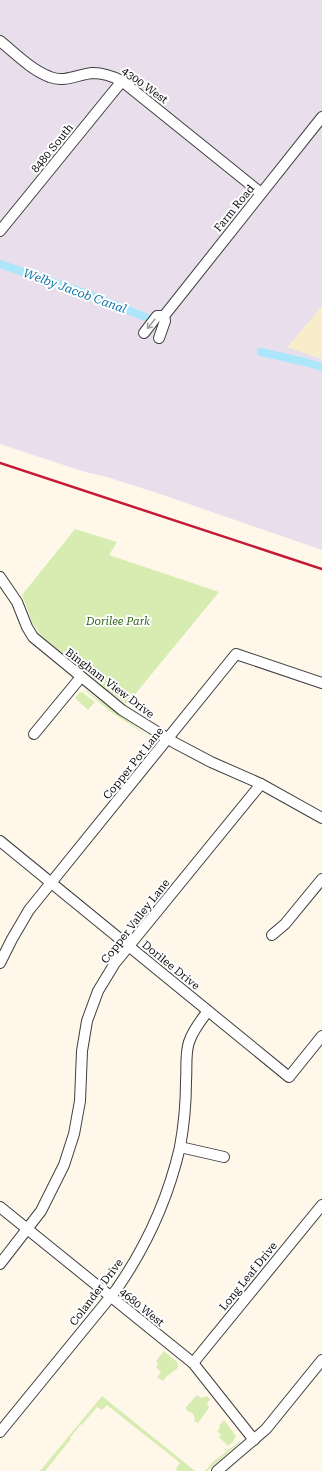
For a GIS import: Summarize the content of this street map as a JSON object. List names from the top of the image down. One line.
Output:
{"streets":{"street":["4300 West","8480 South","Farm Road","Bingham View Drive","Copper Pot Lane","Copper Valley Lane","Dorilee Drive","Long Leaf Drive","Colander Drive","4680 West"]},"crossings":[["4300 West","8480 South"],["4300 West","Farm Road"],["Bingham View Drive","Copper Pot Lane"],["Bingham View Drive","Copper Valley Lane"],["Copper Pot Lane","Dorilee Drive"],["Copper Valley Lane","Dorilee Drive"],["Copper Valley Lane","4680 West"],["Dorilee Drive","Colander Drive"],["Long Leaf Drive","4680 West"],["Colander Drive","4680 West"]],"water":["Welby Jacob Canal"],"parks":["Dorilee Park"]}
